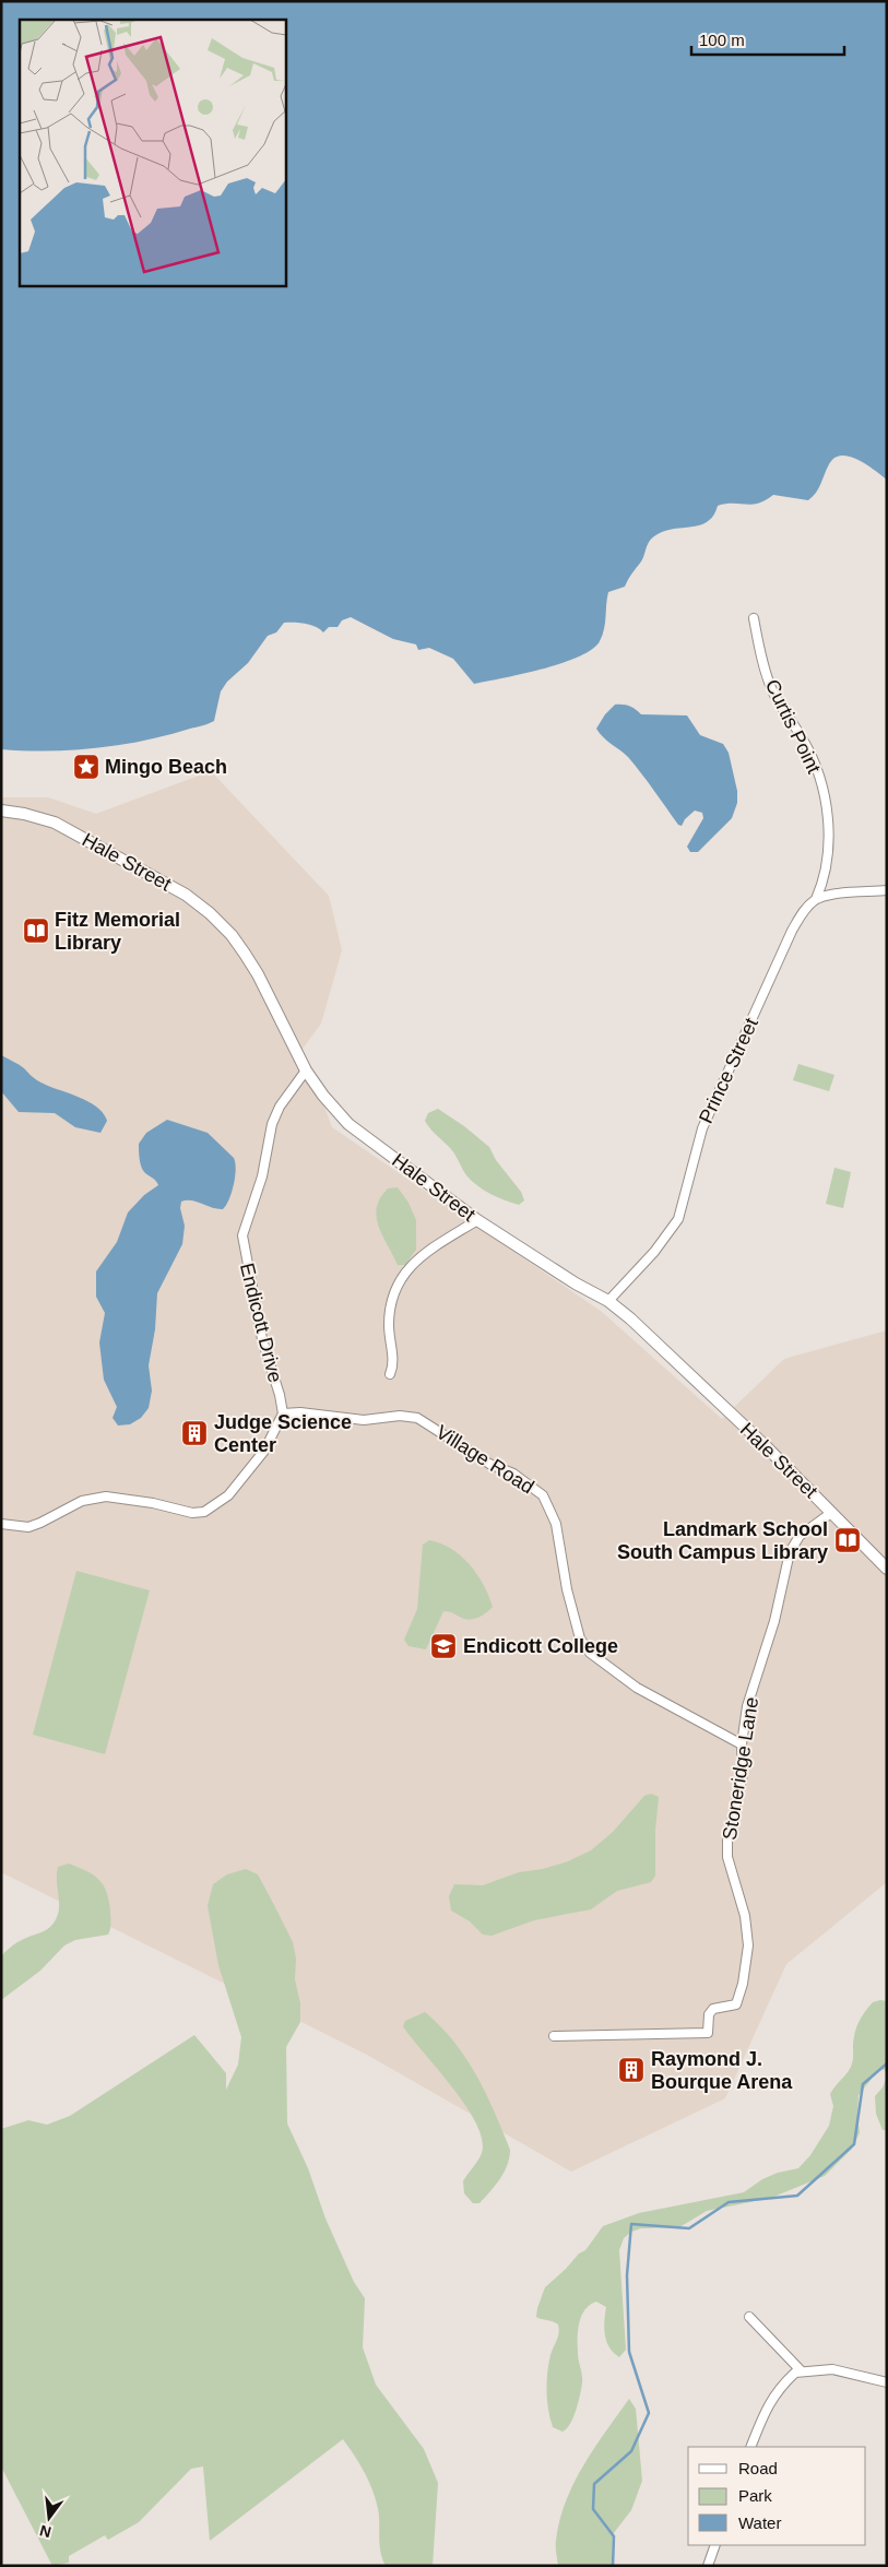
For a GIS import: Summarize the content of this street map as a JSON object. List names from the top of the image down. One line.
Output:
{"streets":{"main road":["Hale Street"],"street":["Curtis Point","Prince Street","Endicott Drive","Village Road","Stoneridge Lane"]},"crossings":[["Curtis Point","Prince Street"],["Hale Street","Prince Street"],["Hale Street","Endicott Drive"],["Hale Street","Stoneridge Lane"],["Endicott Drive","Village Road"],["Village Road","Stoneridge Lane"]],"places":{"place":["Mingo Beach"],"library":["Fitz Memorial Library","Landmark School South Campus Library"],"building":["Judge Science Center","Raymond J. Bourque Arena"],"school or university":["Endicott College"]},"legend":["Road","Park","Water"],"scale_bar":"100 m","north":"bottom"}
